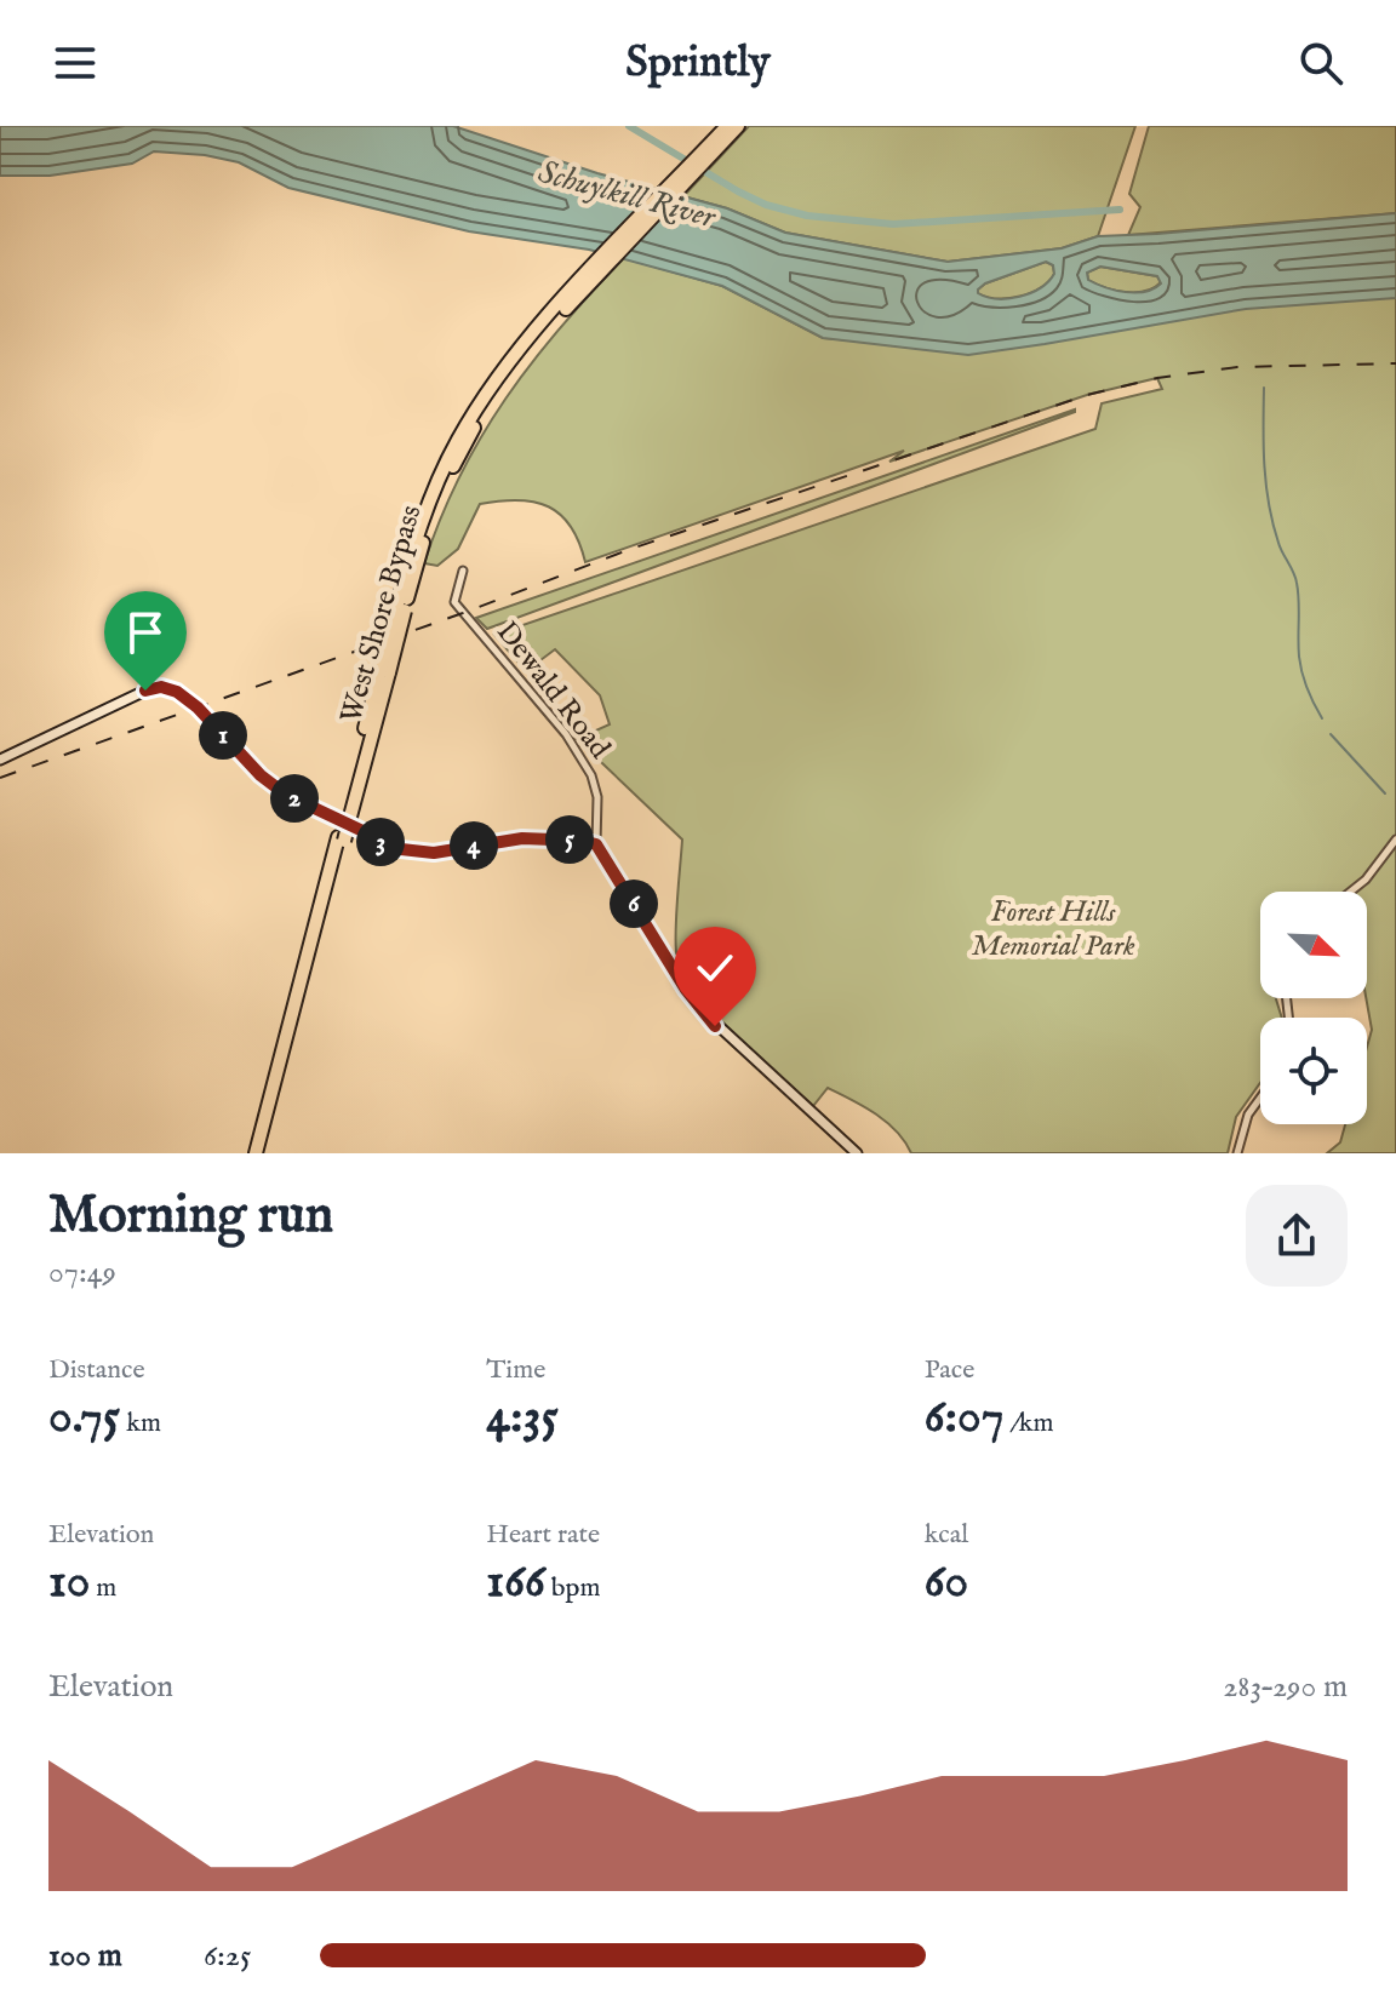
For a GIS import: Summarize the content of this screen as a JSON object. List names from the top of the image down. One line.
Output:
{"streets":{"highway":["West Shore Bypass"],"street":["Dewald Road"]},"water":["Schuylkill River"],"parks":["Forest Hills Memorial Park"],"north":"bottom right","page":{"header":"Sprintly","pins":["1","2","5","3","4","6"],"heading":["Morning run","07:49"],"stats":[["Distance","0.75 km"],["Time","4:35"],["Pace","6:07 /km"],["Elevation","10 m"],["Heart rate","166 bpm"],["kcal","60"]],"chart":["Elevation","283–290 m"],"list":[{"name":"100 m","note":"6:25"}]}}
